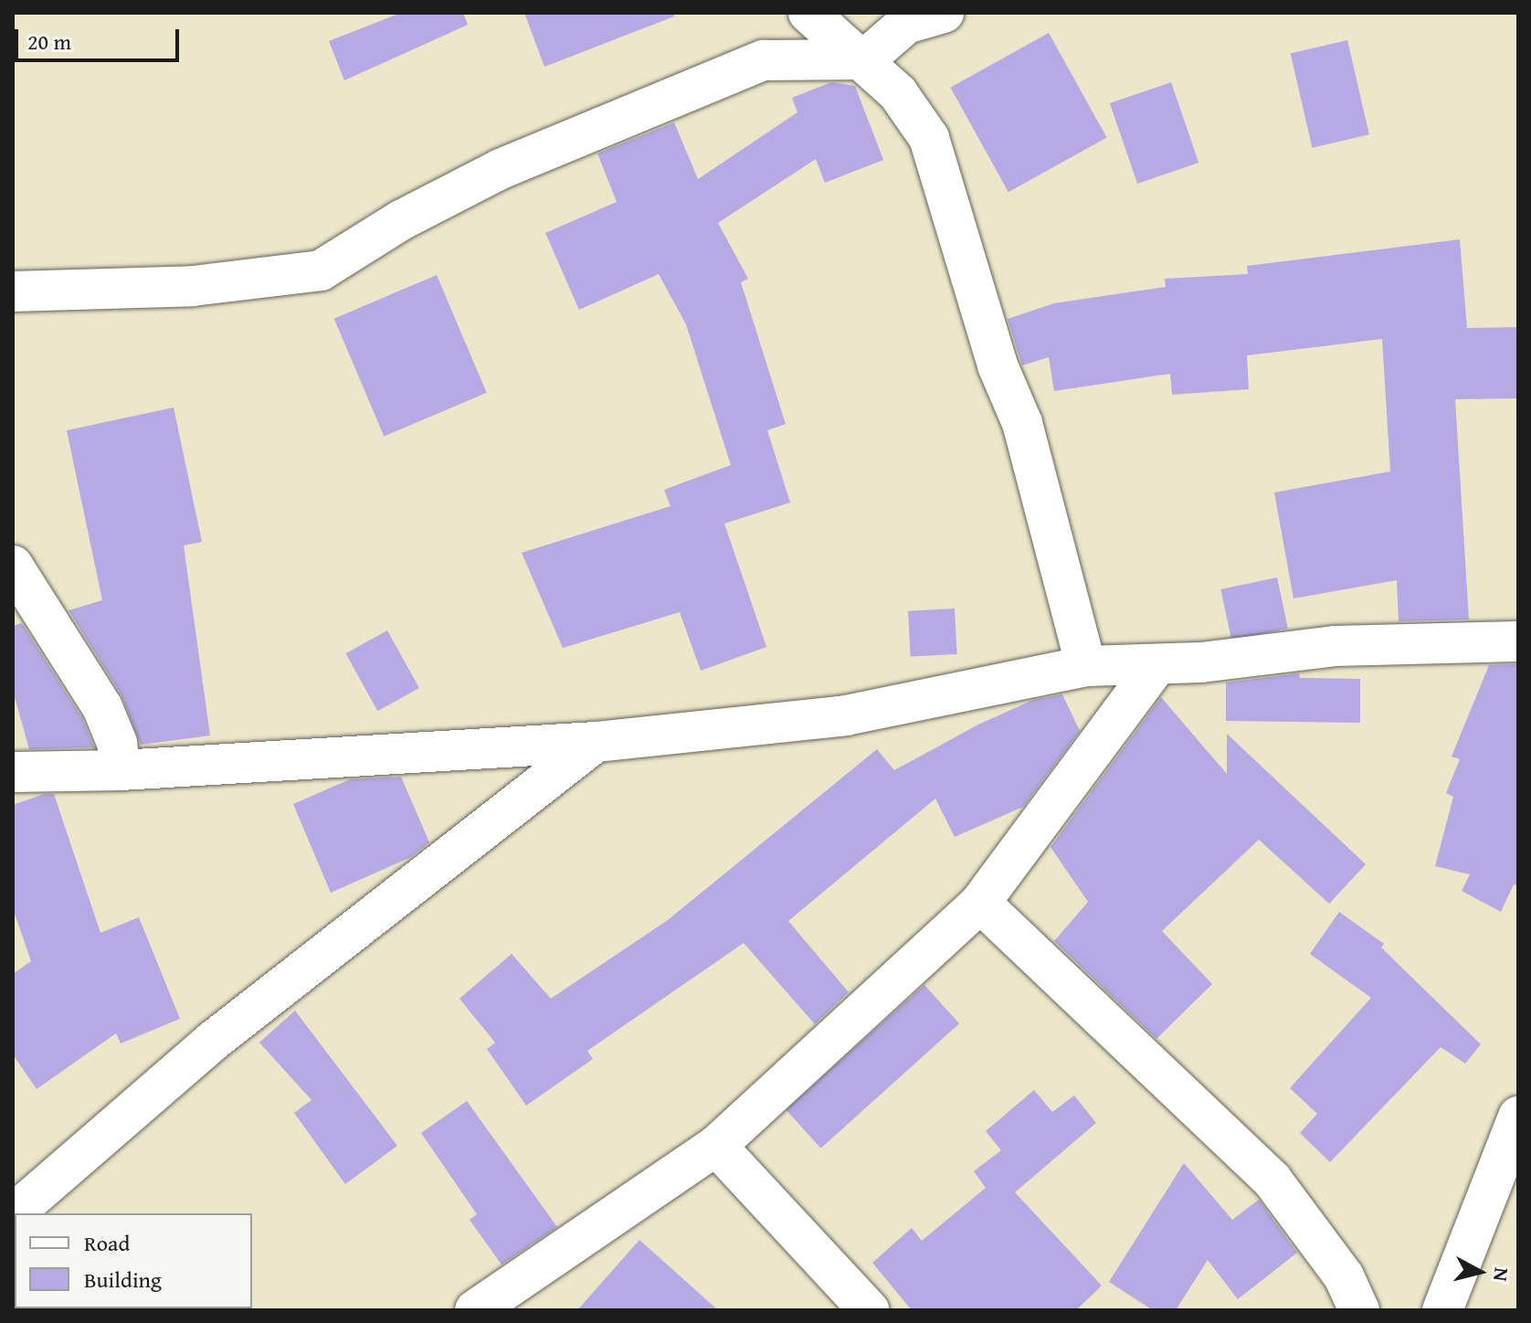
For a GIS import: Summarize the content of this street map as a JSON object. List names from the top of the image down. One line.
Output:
{"legend":["Road","Building"],"scale_bar":"20 m","north":"right"}
